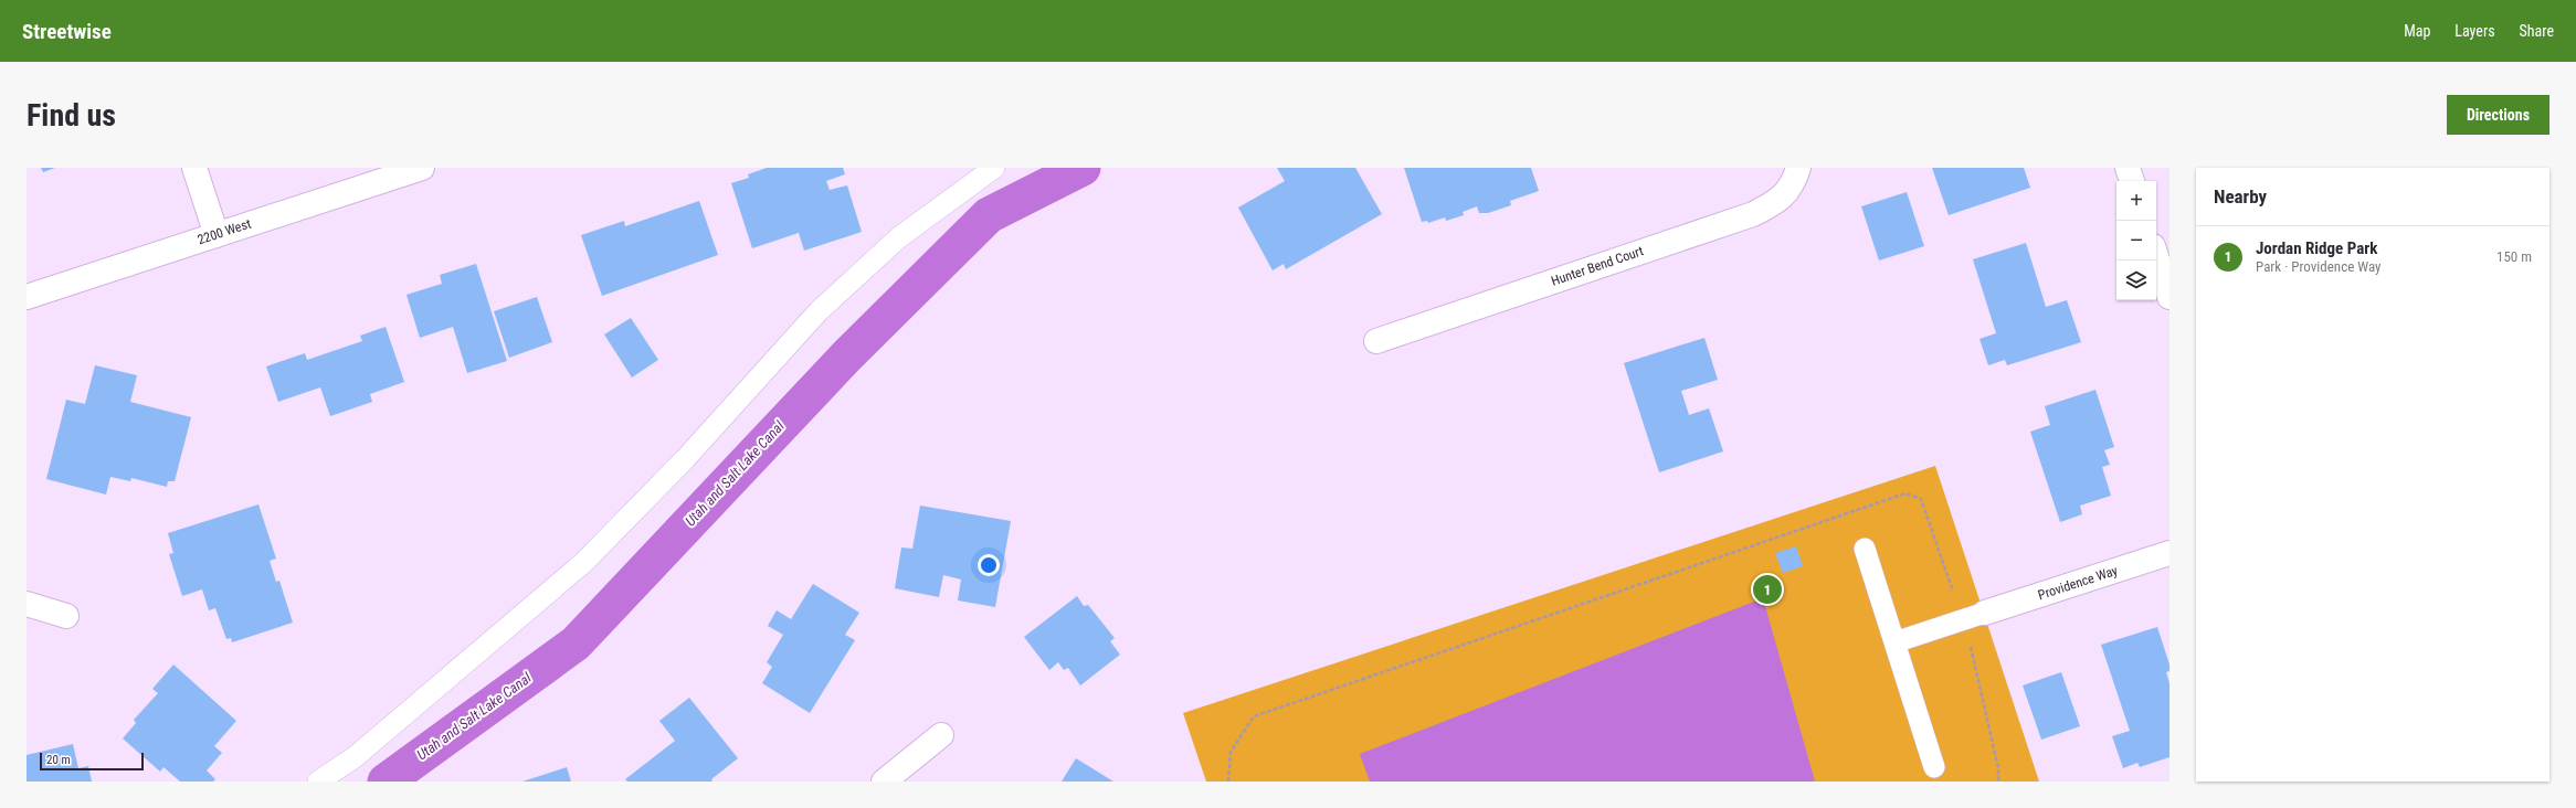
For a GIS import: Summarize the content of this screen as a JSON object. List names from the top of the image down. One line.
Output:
{"streets":{"street":["2200 West","Hunter Bend Court","Providence Way"]},"water":["Utah and Salt Lake Canal"],"scale_bar":"20 m","page":{"header":"Streetwise","nav":["Map","Layers","Share"],"buttons":"Directions","title":"Find us","heading":"Nearby","map_buttons":["+","−"],"list":[{"mark":"1","name":"Jordan Ridge Park","note":"Park · Providence Way","value":"150 m"}],"pins":"1","scale":"20 m"}}
